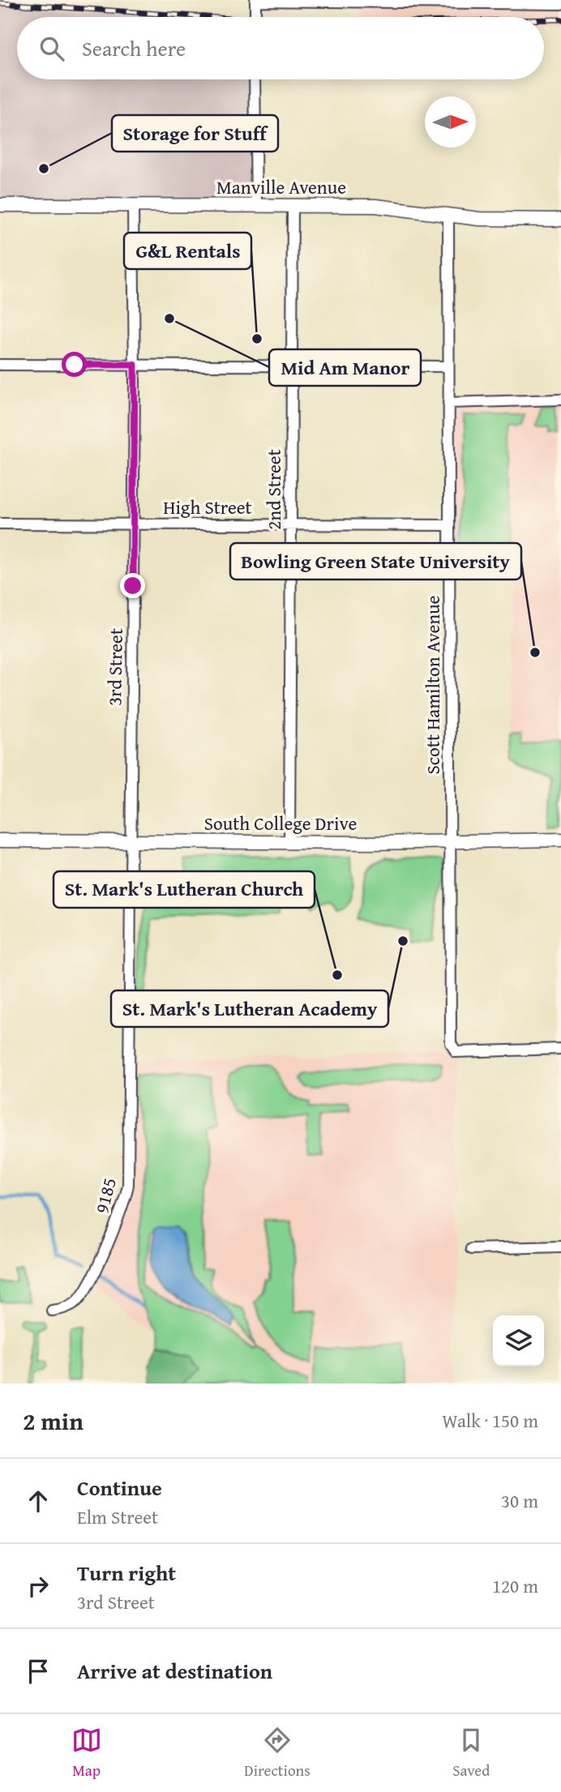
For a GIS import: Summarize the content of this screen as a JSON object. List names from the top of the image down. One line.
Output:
{"streets":{"street":["Manville Avenue","2nd Street","High Street","3rd Street","Scott Hamilton Avenue","South College Drive","9185"]},"crossings":[["Manville Avenue","2nd Street"],["Manville Avenue","3rd Street"],["Manville Avenue","Scott Hamilton Avenue"],["2nd Street","High Street"],["2nd Street","South College Drive"],["High Street","3rd Street"],["High Street","Scott Hamilton Avenue"],["3rd Street","South College Drive"],["3rd Street","9185"],["Scott Hamilton Avenue","South College Drive"]],"places":["Storage for Stuff","Mid Am Manor","G&L Rentals","Bowling Green State University","St. Mark's Lutheran Academy","St. Mark's Lutheran Church"],"north":"right","page":{"search":"Search here","heading":["2 min","Walk · 150 m"],"list":[["Continue","Elm Street","30 m"],["Turn right","3rd Street","120 m"],"Arrive at destination"],"nav":["Map","Directions","Saved"]}}
